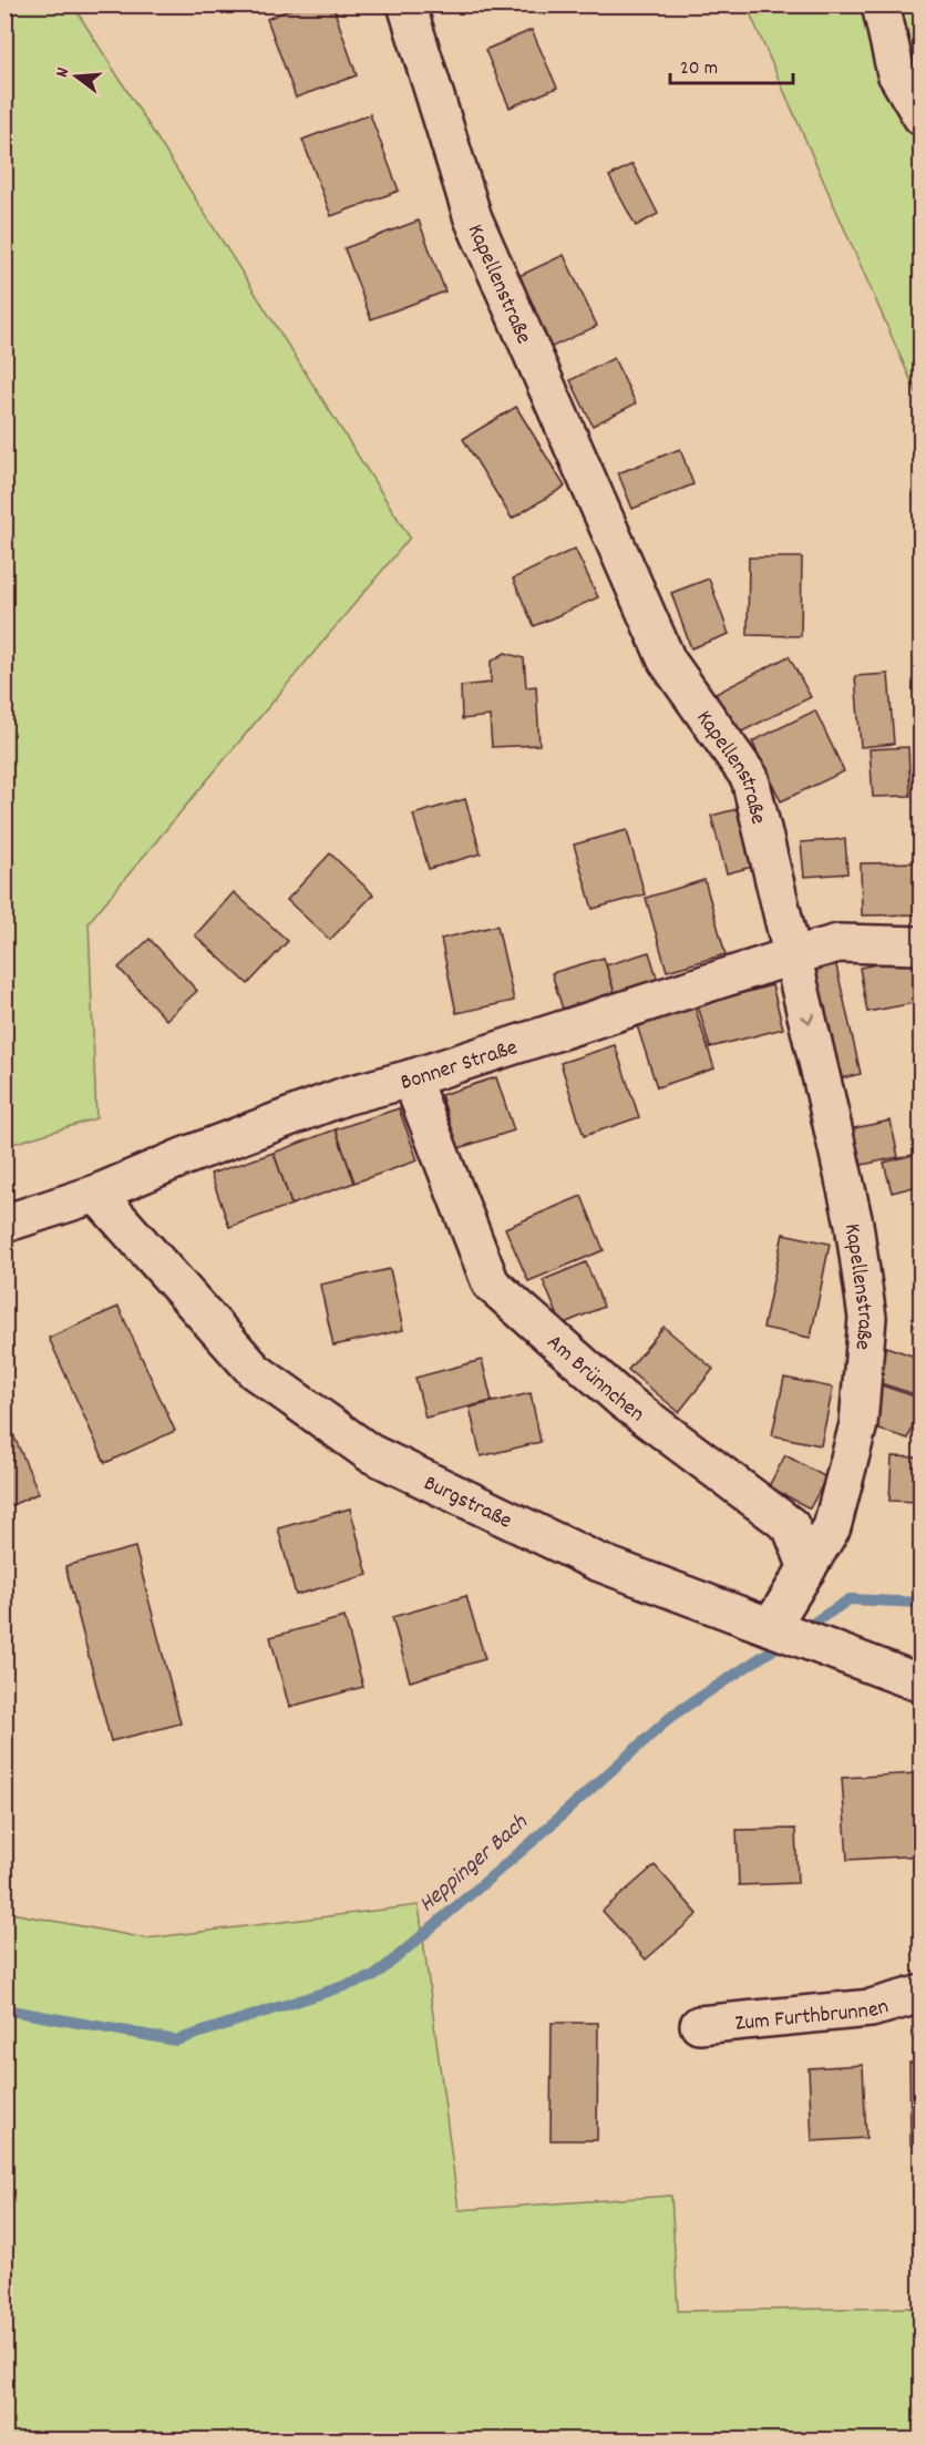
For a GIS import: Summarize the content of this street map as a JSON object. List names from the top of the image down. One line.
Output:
{"streets":{"street":["Kapellenstraße","Bonner Straße","Am Brünnchen","Burgstraße","Zum Furthbrunnen"]},"crossings":[["Kapellenstraße","Bonner Straße"],["Kapellenstraße","Am Brünnchen"],["Bonner Straße","Am Brünnchen"],["Bonner Straße","Burgstraße"]],"one_way":["Kapellenstraße"],"water":["Heppinger Bach"],"scale_bar":"20 m","north":"left"}
